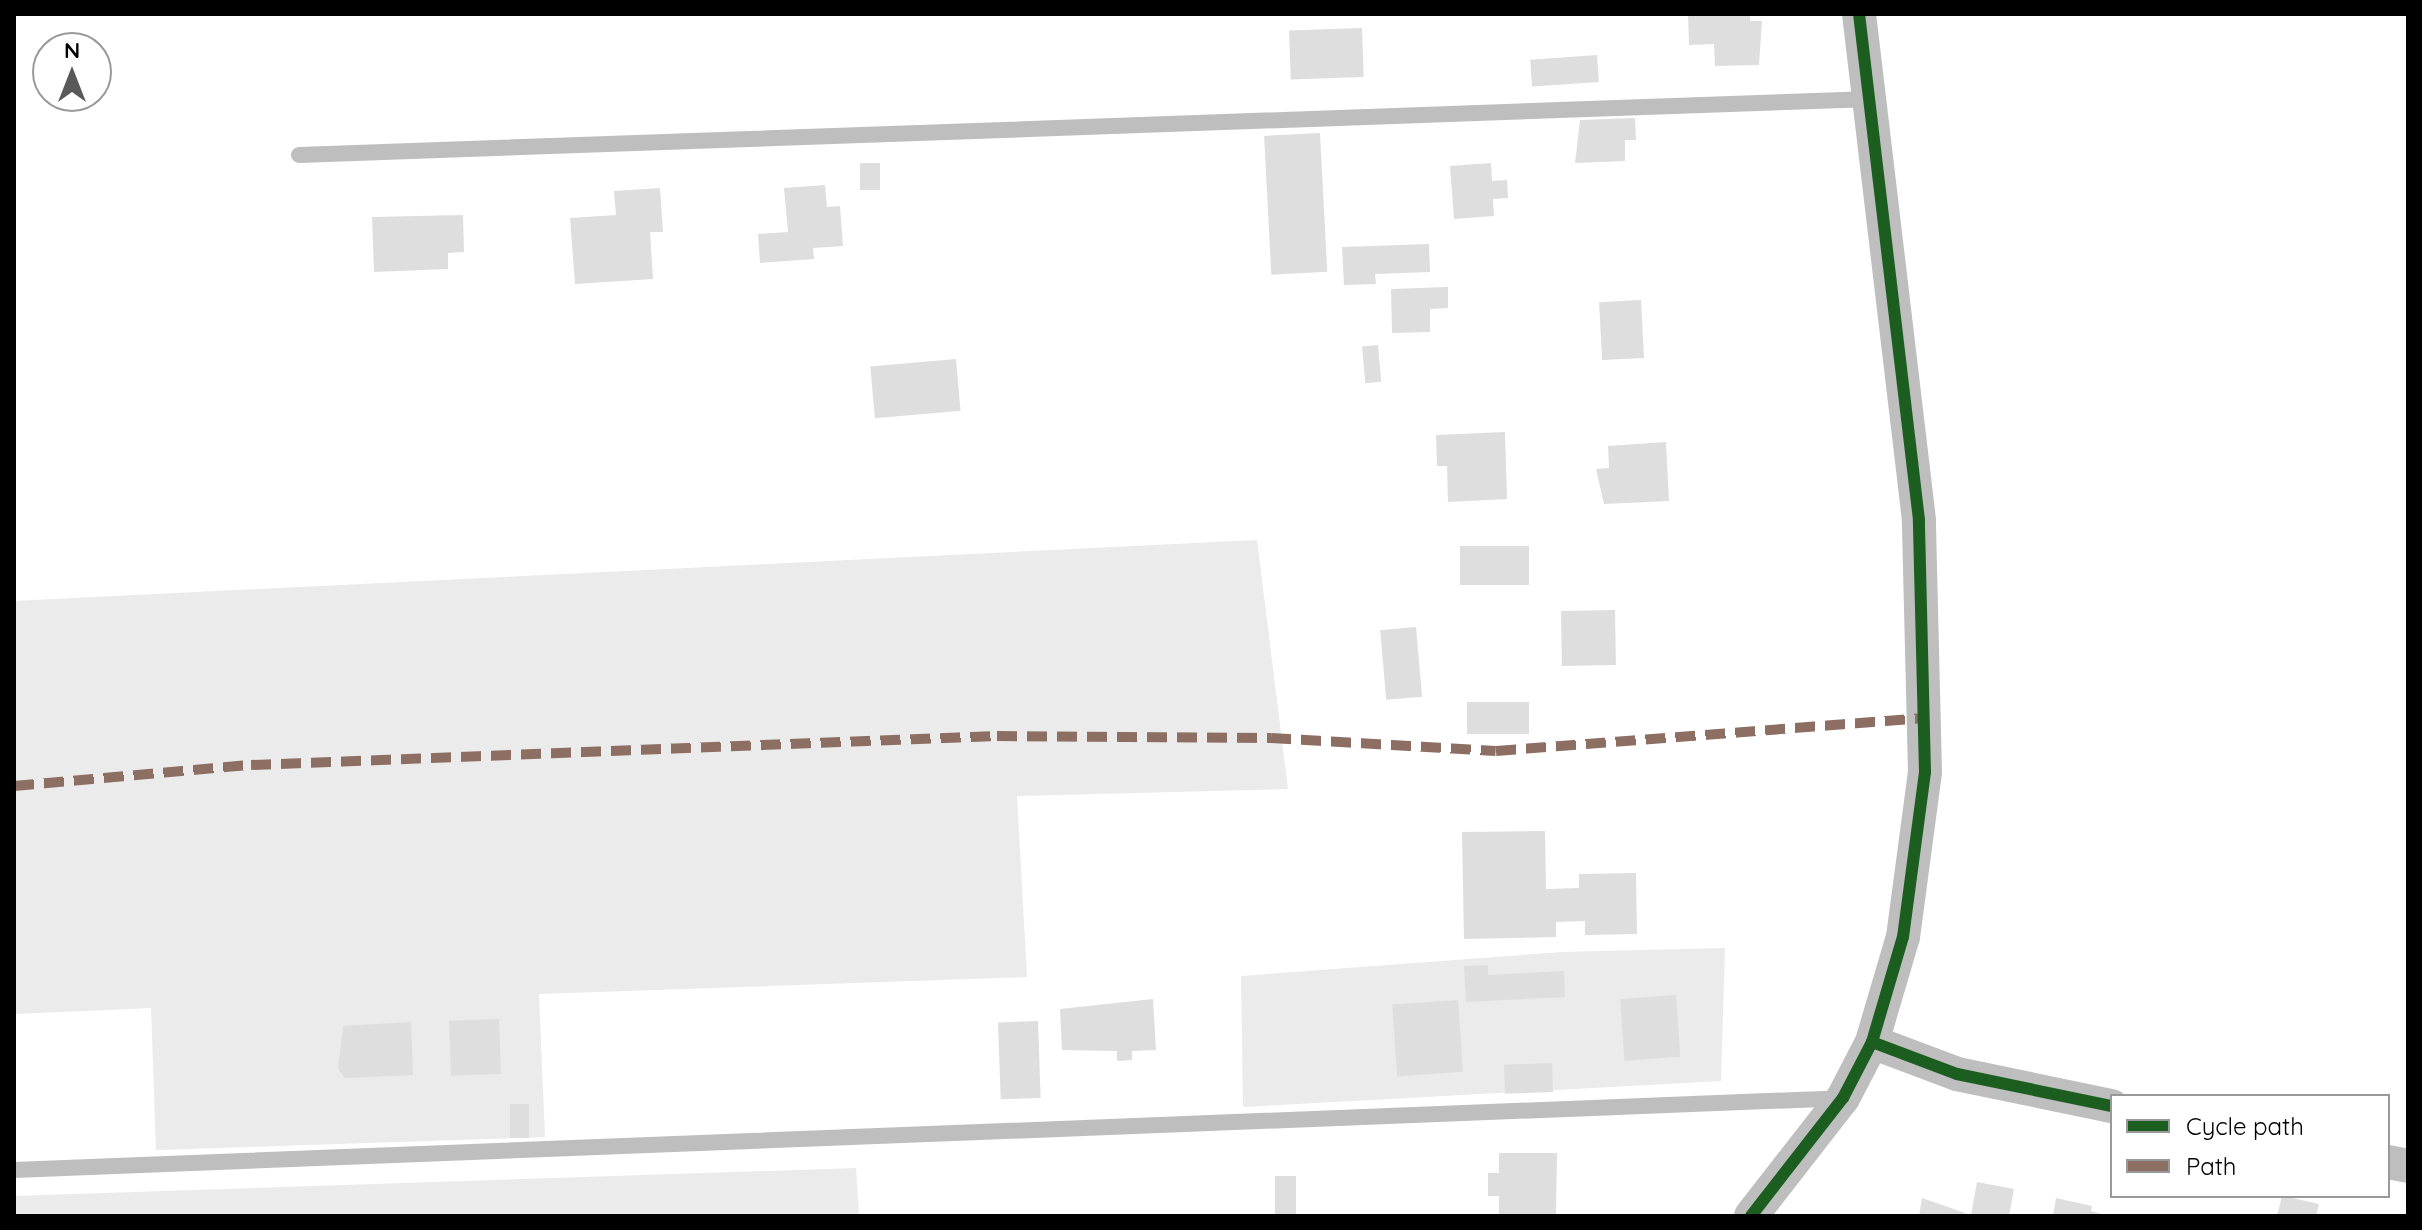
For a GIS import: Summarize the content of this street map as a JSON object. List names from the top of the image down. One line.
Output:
{"legend":["Cycle path","Path"],"north":"top"}
